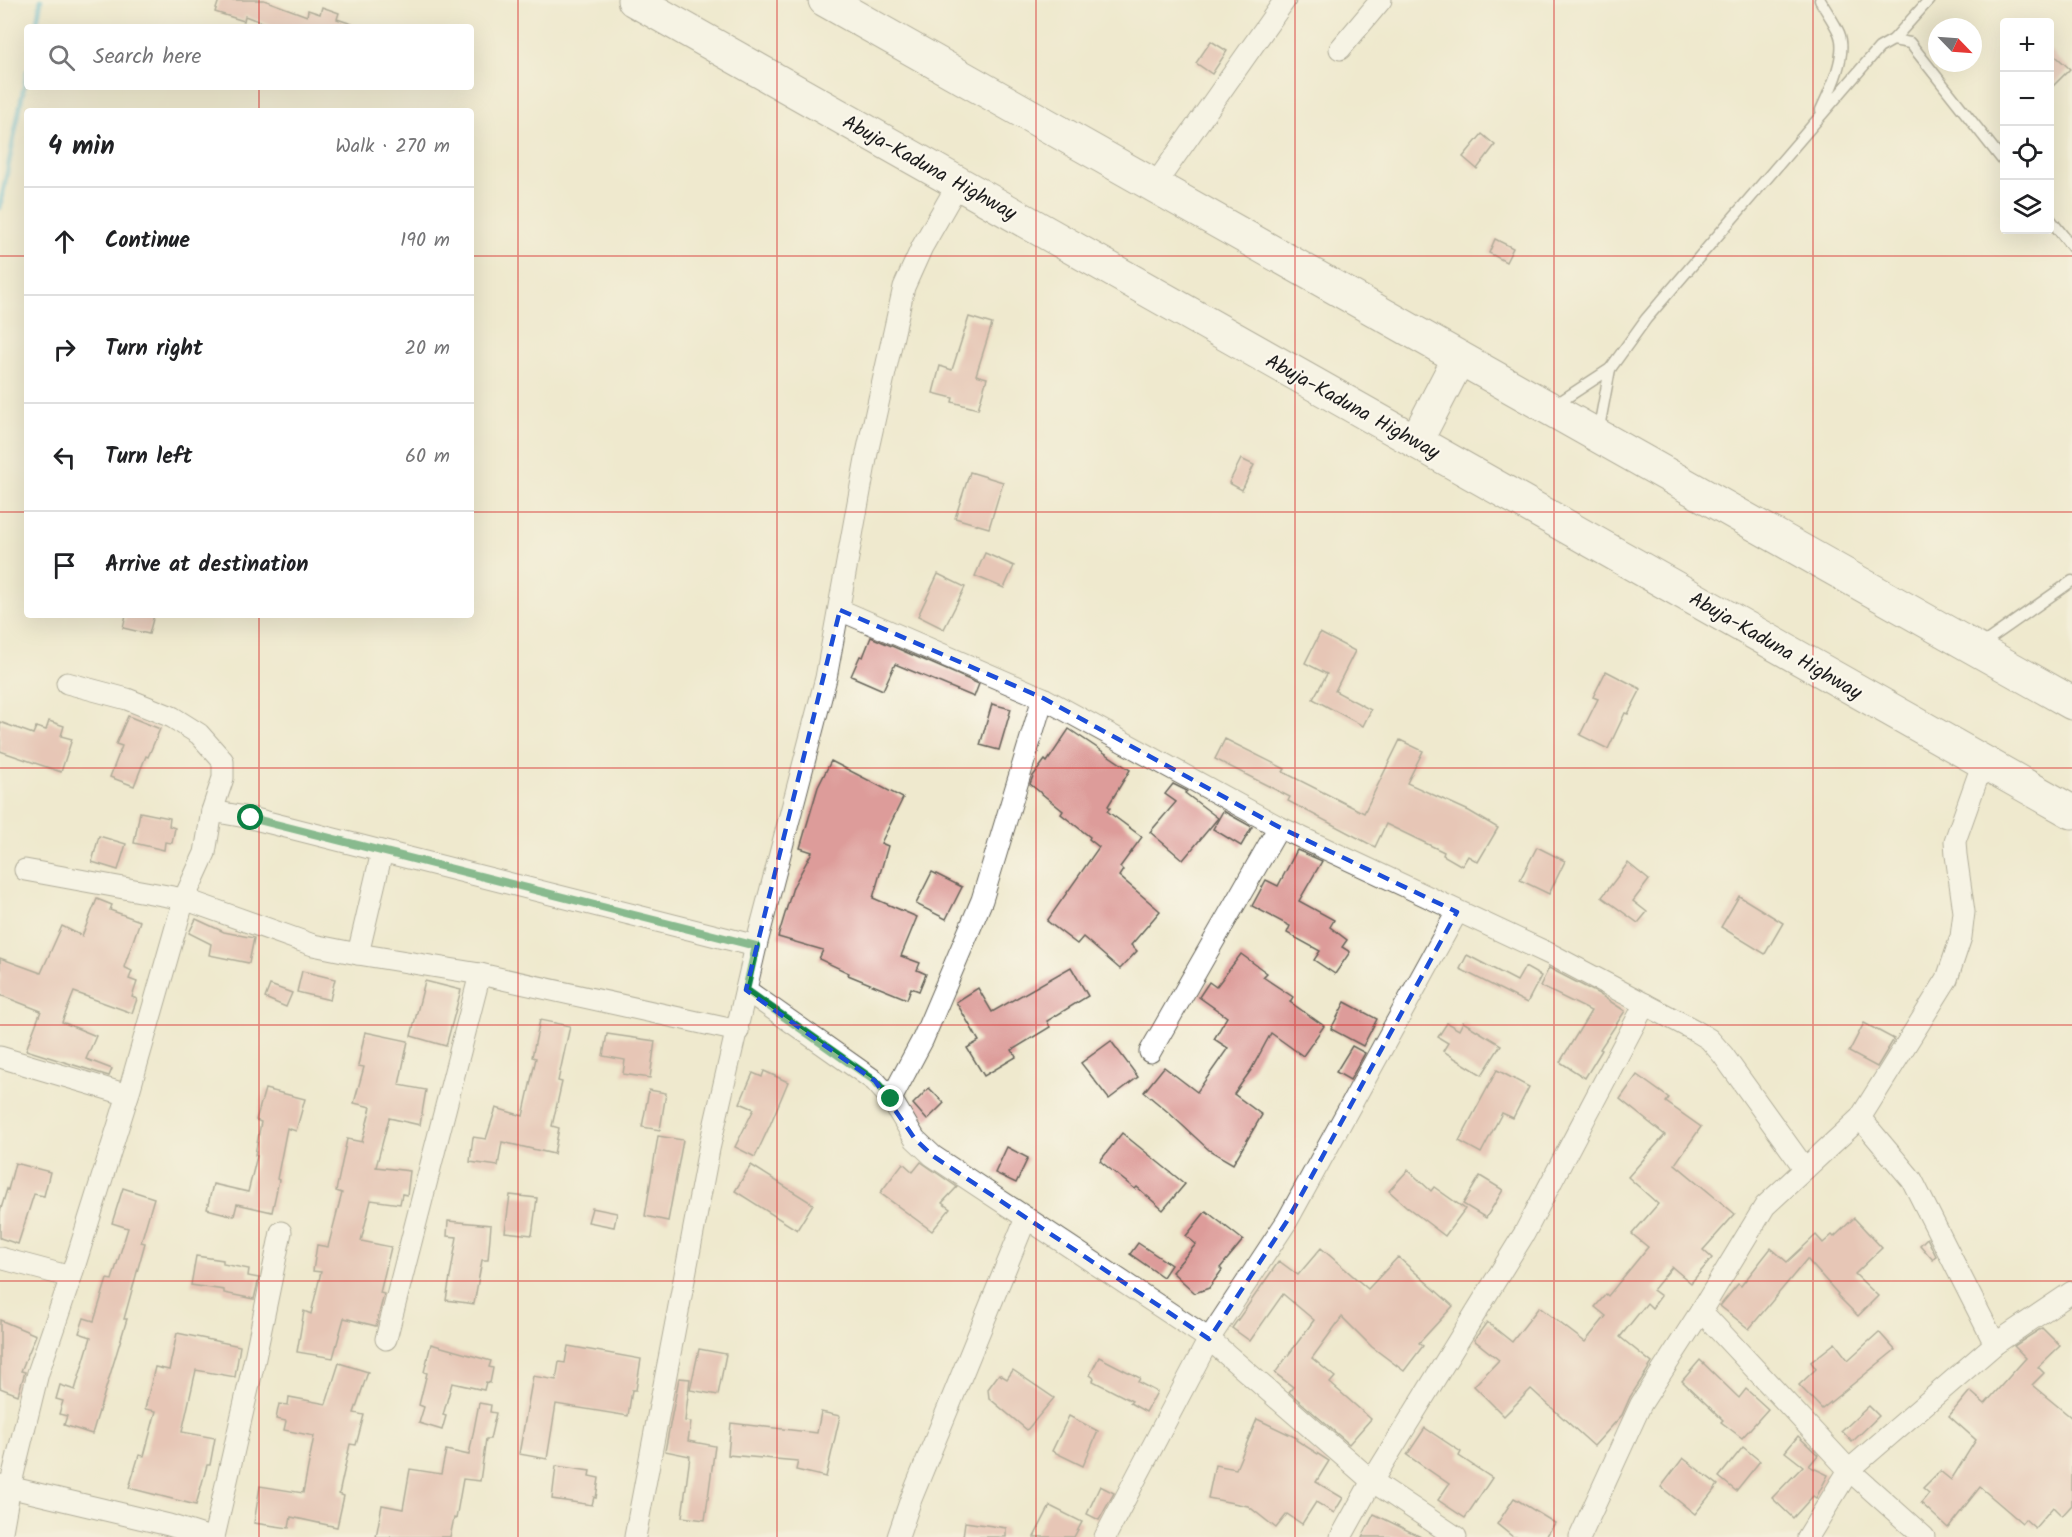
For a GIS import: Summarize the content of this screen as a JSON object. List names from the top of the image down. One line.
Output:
{"streets":{"highway":["Abuja-Kaduna Highway"]},"north":"bottom right","page":{"map_buttons":["+","−"],"search":"Search here","heading":["4 min","Walk · 270 m"],"list":[["Continue","190 m"],["Turn right","20 m"],["Turn left","60 m"],"Arrive at destination"]}}
